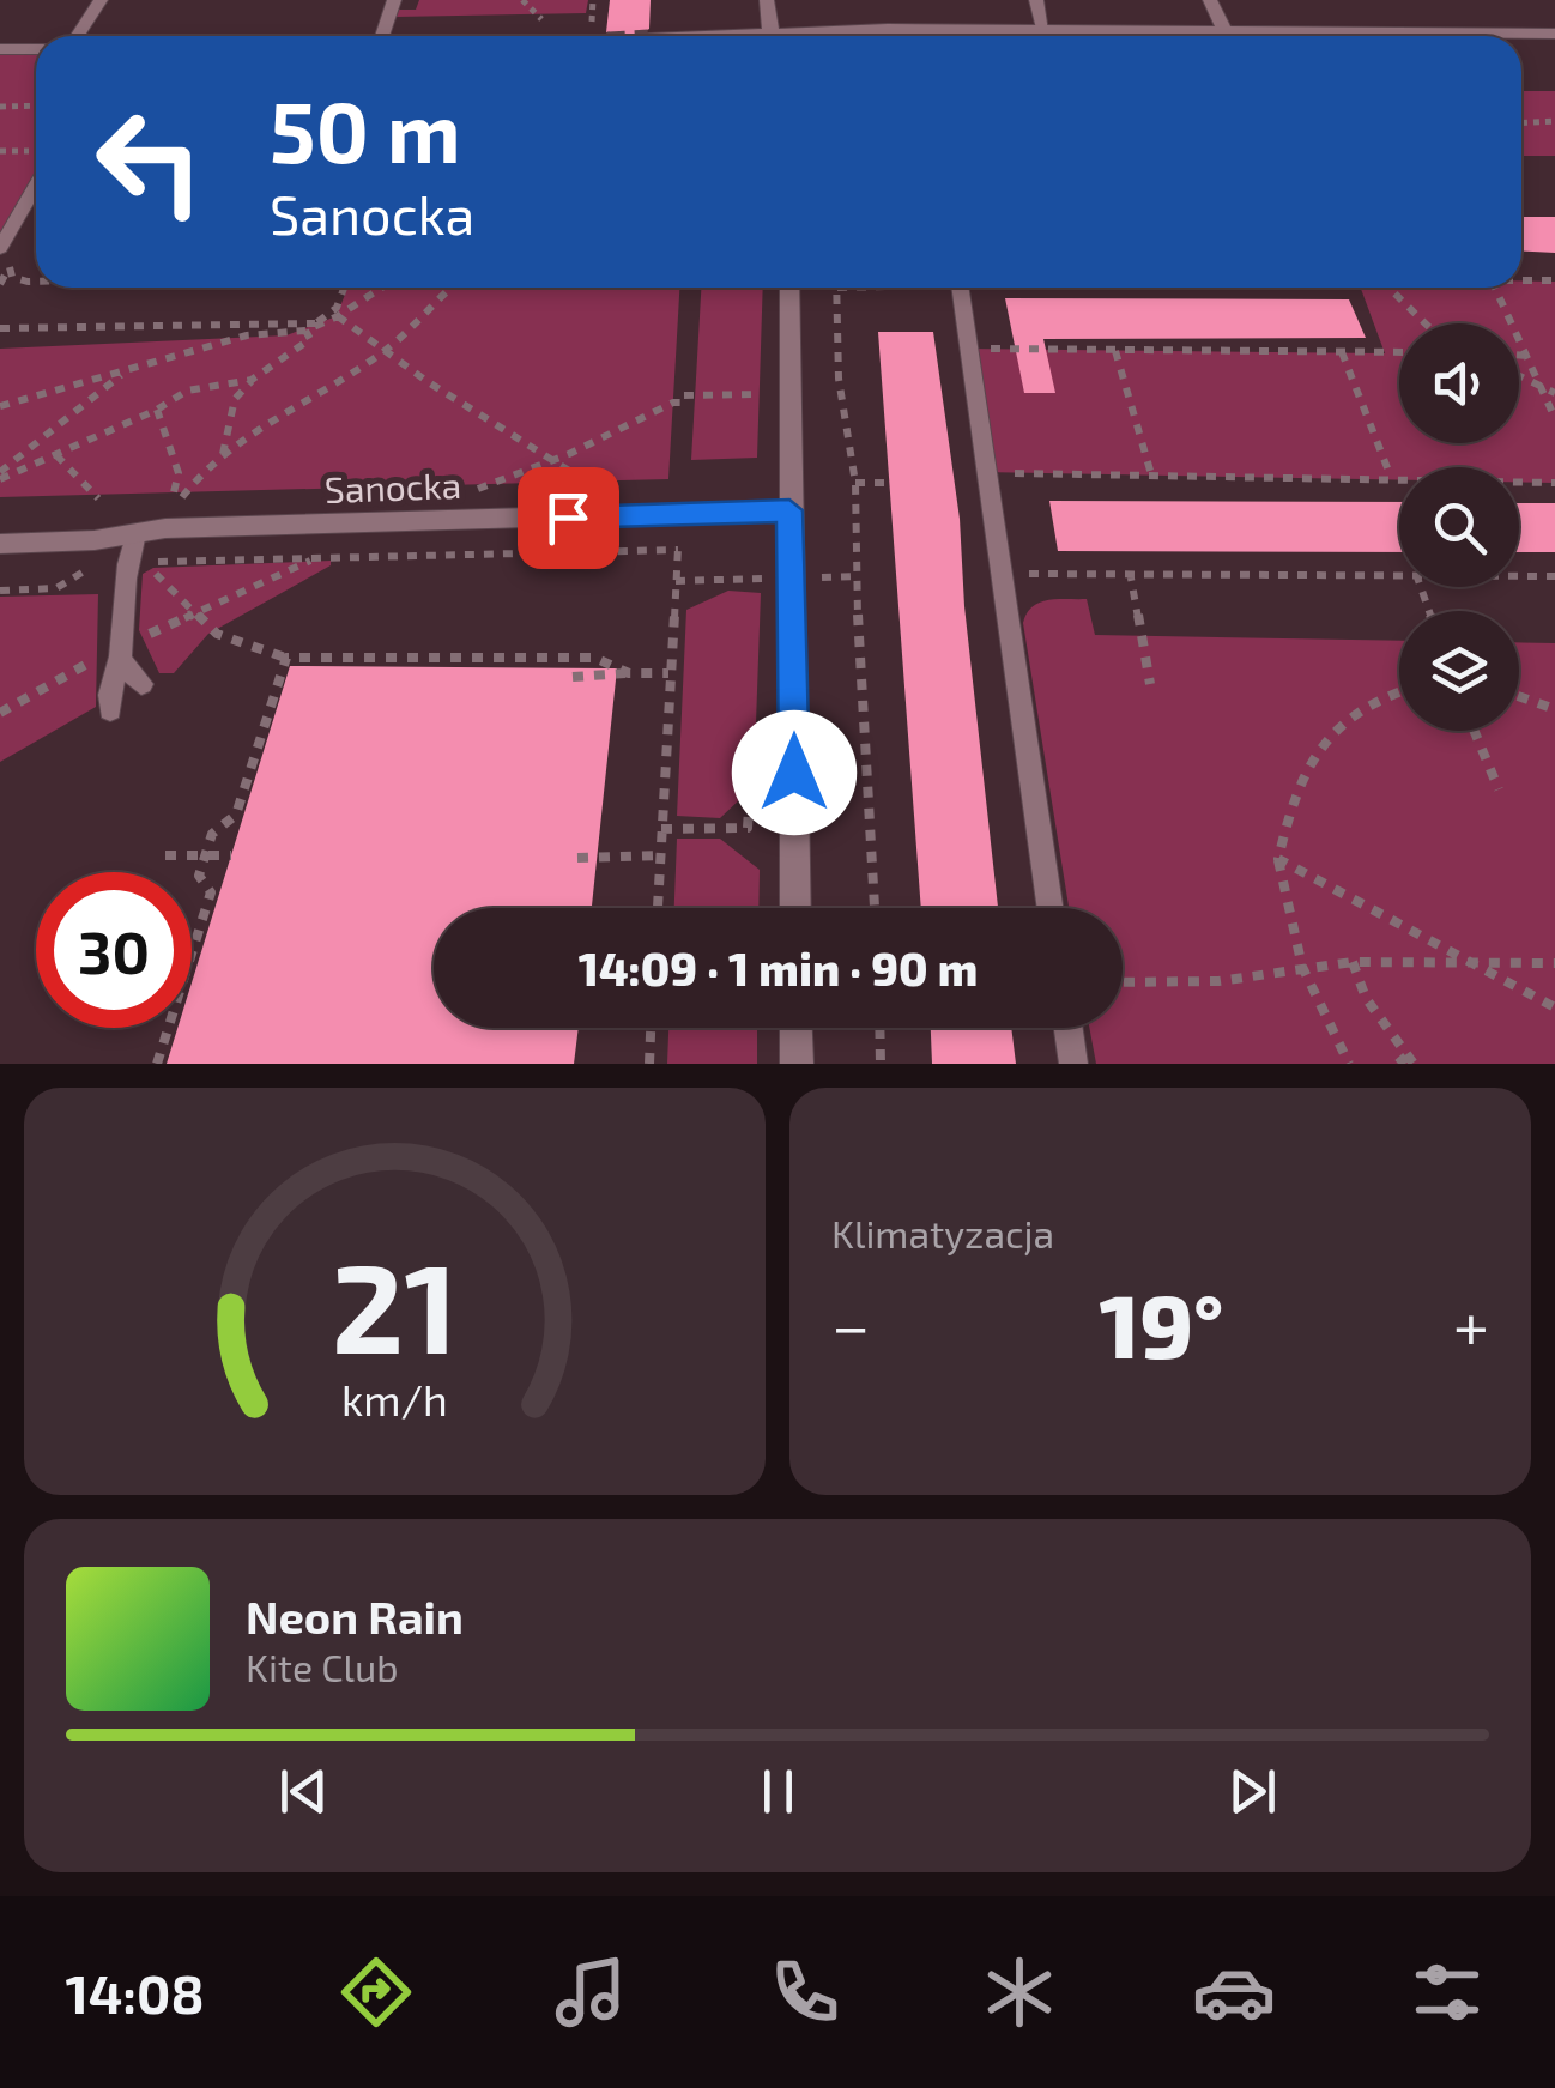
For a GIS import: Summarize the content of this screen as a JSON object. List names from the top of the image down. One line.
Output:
{"streets":{"street":["Sanocka"]},"page":{"turn":["50 m","Sanocka"],"limit":"30","trip":"14:09 · 1 min · 90 m","tile":"Klimatyzacja","heat":["−","19°","+"],"song":["Neon Rain","Kite Club"],"tabs":"14:08","gauge":["21","km/h"]}}
